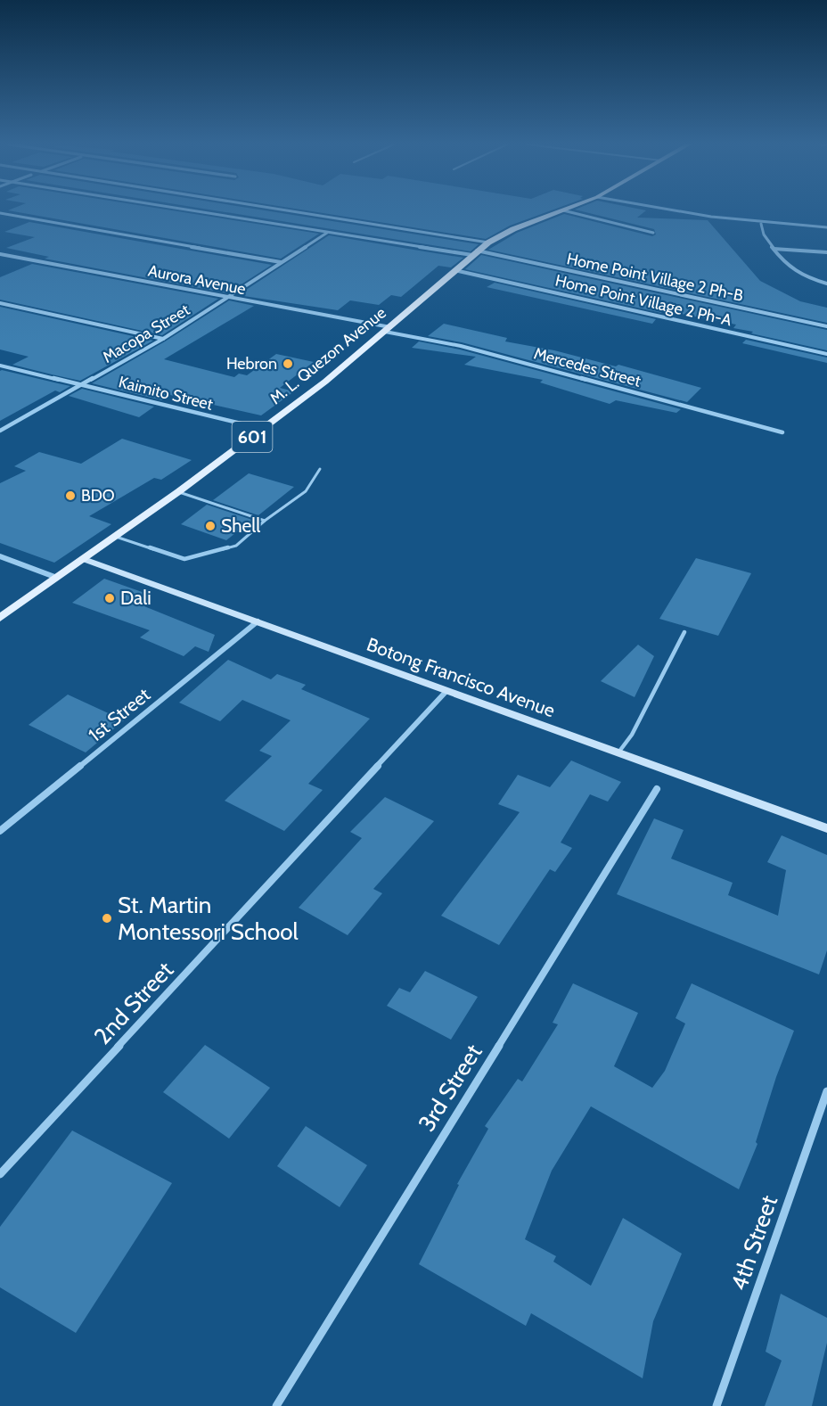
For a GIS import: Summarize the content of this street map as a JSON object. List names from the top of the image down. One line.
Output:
{"streets":{"main road":["M. L. Quezon Avenue","601"],"street":["Home Point Village 2 Ph-B","Aurora Avenue","Home Point Village 2 Ph-A","Macopa Street","Mercedes Street","Kaimito Street","Botong Francisco Avenue","1st Street","2nd Street","3rd Street","4th Street"]},"crossings":[["Home Point Village 2 Ph-B","Macopa Street"],["Home Point Village 2 Ph-B","M. L. Quezon Avenue"],["Aurora Avenue","Macopa Street"],["Aurora Avenue","M. L. Quezon Avenue"],["Aurora Avenue","Mercedes Street"],["Home Point Village 2 Ph-A","M. L. Quezon Avenue"],["Macopa Street","Kaimito Street"],["M. L. Quezon Avenue","Mercedes Street"],["M. L. Quezon Avenue","Kaimito Street"],["M. L. Quezon Avenue","601"],["M. L. Quezon Avenue","Botong Francisco Avenue"],["Botong Francisco Avenue","1st Street"],["Botong Francisco Avenue","2nd Street"]],"places":["Hebron","BDO","Shell","Dali","St. Martin Montessori School"]}
